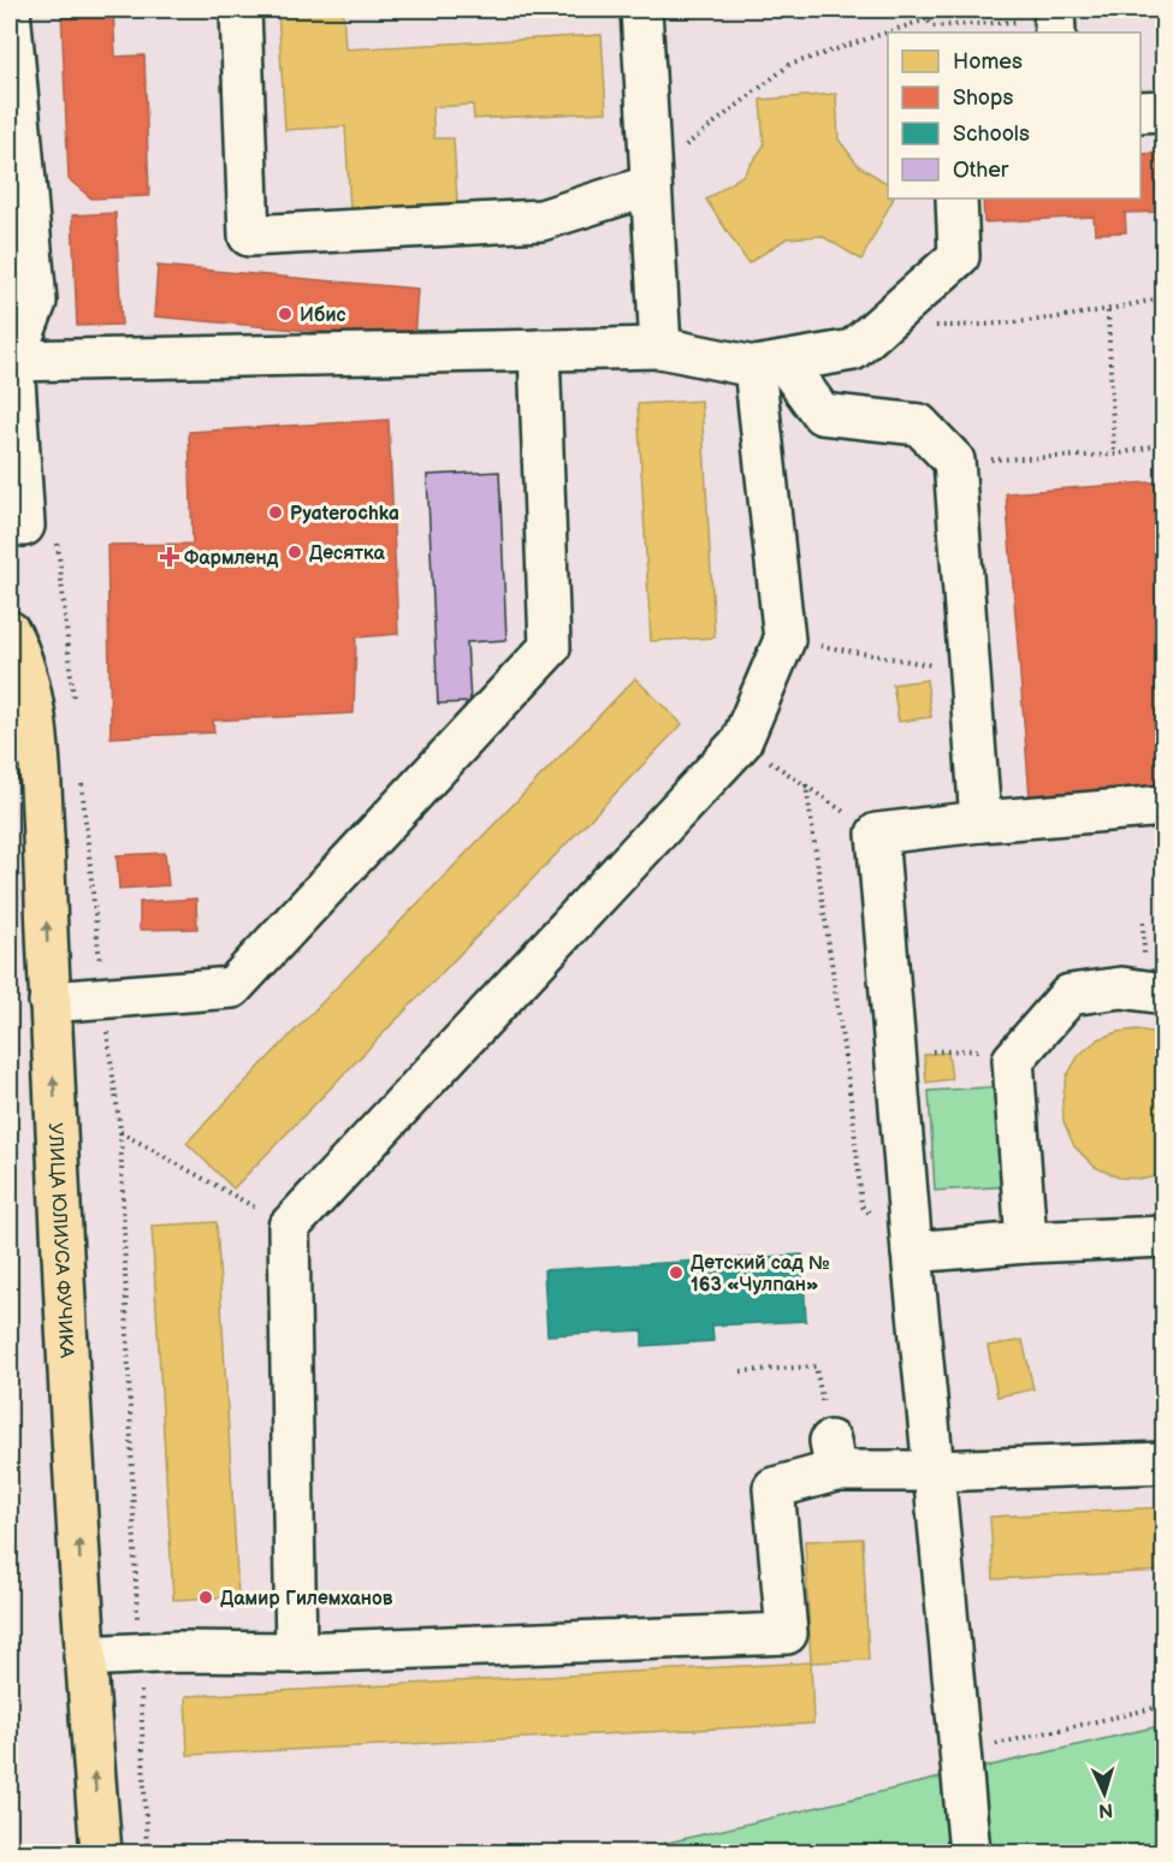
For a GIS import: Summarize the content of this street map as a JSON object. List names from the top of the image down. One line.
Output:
{"streets":{"main road":["УЛИЦА ЮЛИУСА ФУЧИКА"]},"one_way":["УЛИЦА ЮЛИУСА ФУЧИКА"],"places":{"other":["Ибис","Pyaterochka","Десятка","Детский сад № 163 «Чулпан»","Дамир Гилемханов"],"health":["Фармленд"]},"legend":["Homes","Shops","Schools","Other"],"north":"bottom"}
